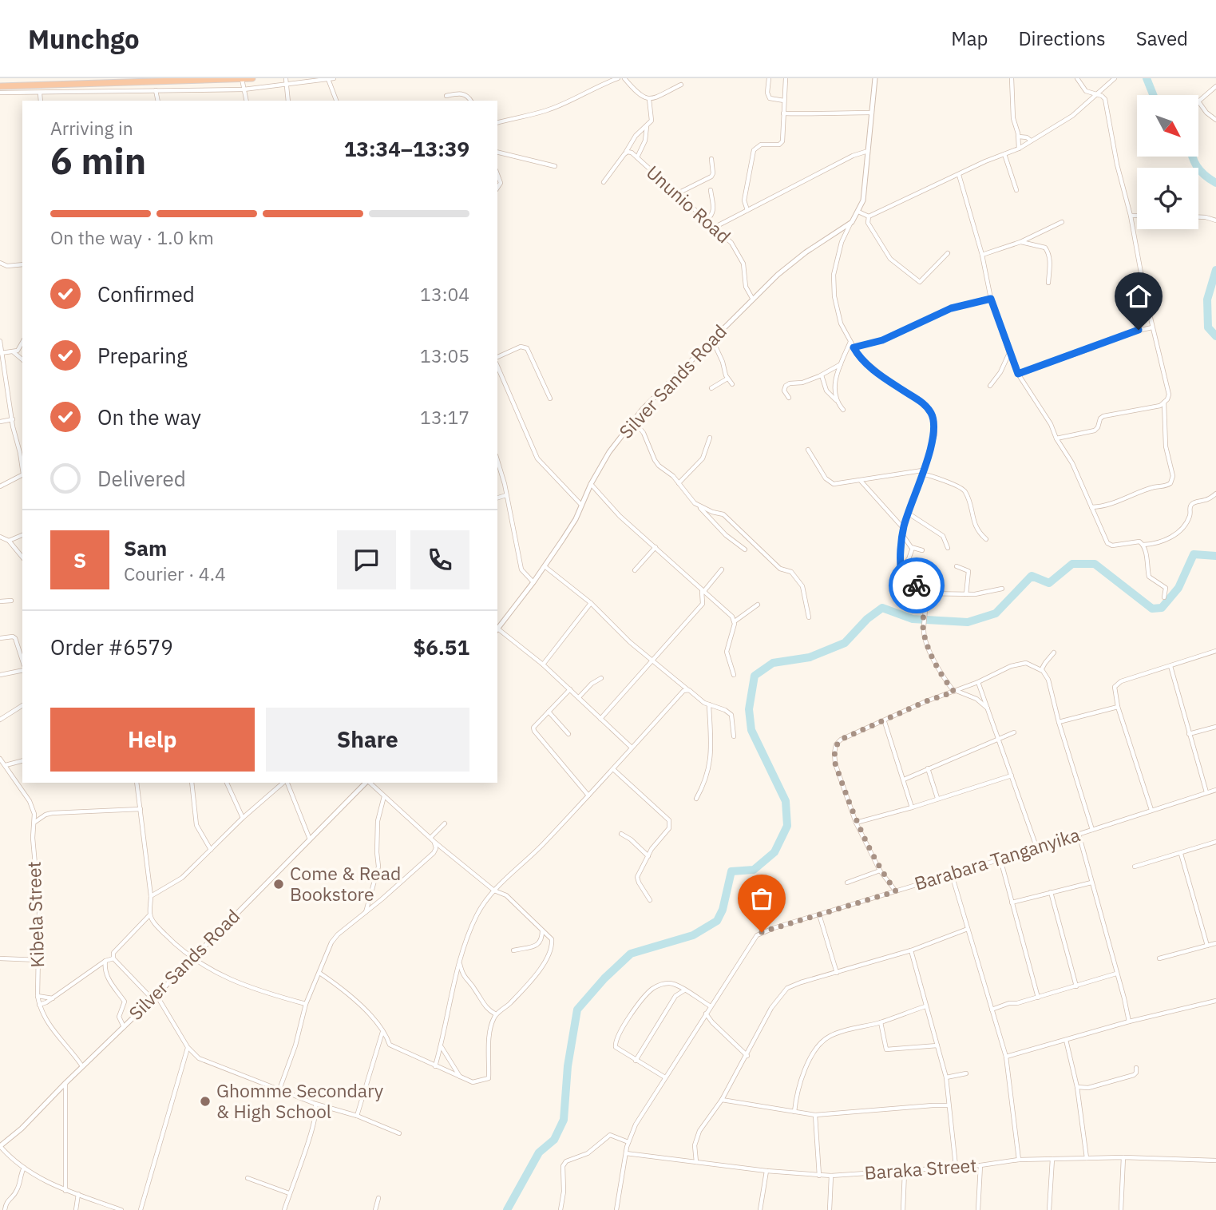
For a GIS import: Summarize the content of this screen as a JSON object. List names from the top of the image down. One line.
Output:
{"streets":{"street":["Ununio Road","Silver Sands Road","Barabara Tanganyika","Kibela Street","Baraka Street"]},"crossings":[["Ununio Road","Silver Sands Road"],["Silver Sands Road","Kibela Street"],["Barabara Tanganyika","Baraka Street"]],"places":["Come & Read Bookstore","Ghomme Secondary & High School"],"north":"bottom right","page":{"header":"Munchgo","nav":["Map","Directions","Saved"],"heading":["6 min","Arriving in","13:34–13:39"],"panel":["Sam","Courier · 4.4","Order #6579","$6.51"],"bar":"On the way · 1.0 km","list":[["Confirmed","13:04"],["Preparing","13:05"],["On the way","13:17"],"Delivered"],"round":"S","buttons":["Help","Share"]}}
